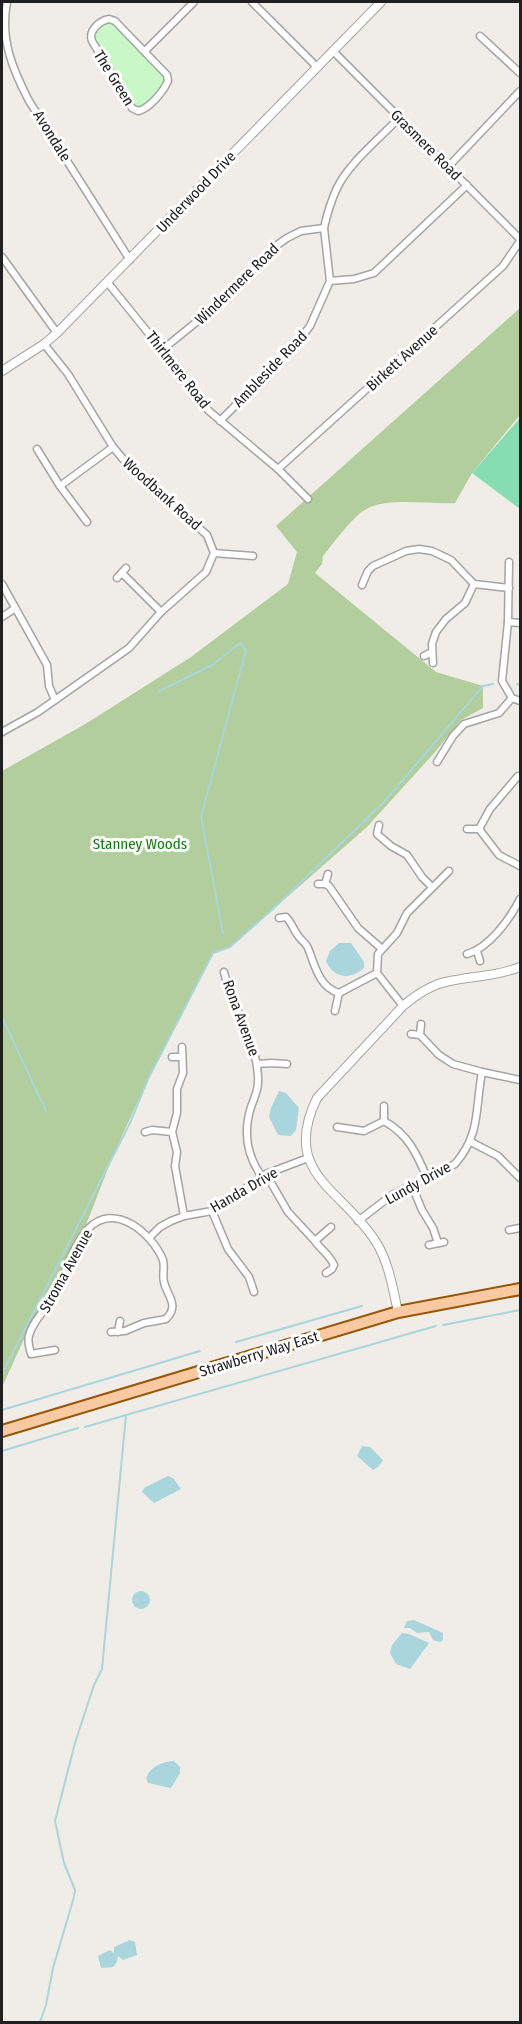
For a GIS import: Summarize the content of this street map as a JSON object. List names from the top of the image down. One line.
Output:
{"streets":{"main road":["Strawberry Way East"],"street":["The Green","Avondale","Grasmere Road","Underwood Drive","Windermere Road","Birkett Avenue","Ambleside Road","Thirlmere Road","Woodbank Road","Rona Avenue","Lundy Drive","Handa Drive","Stroma Avenue"]},"crossings":[["Avondale","Underwood Drive"],["Grasmere Road","Underwood Drive"],["Grasmere Road","Birkett Avenue"],["Underwood Drive","Thirlmere Road"],["Underwood Drive","Woodbank Road"],["Windermere Road","Ambleside Road"],["Windermere Road","Thirlmere Road"],["Birkett Avenue","Thirlmere Road"],["Ambleside Road","Thirlmere Road"],["Rona Avenue","Handa Drive"],["Handa Drive","Stroma Avenue"]],"parks":["Stanney Woods"]}
